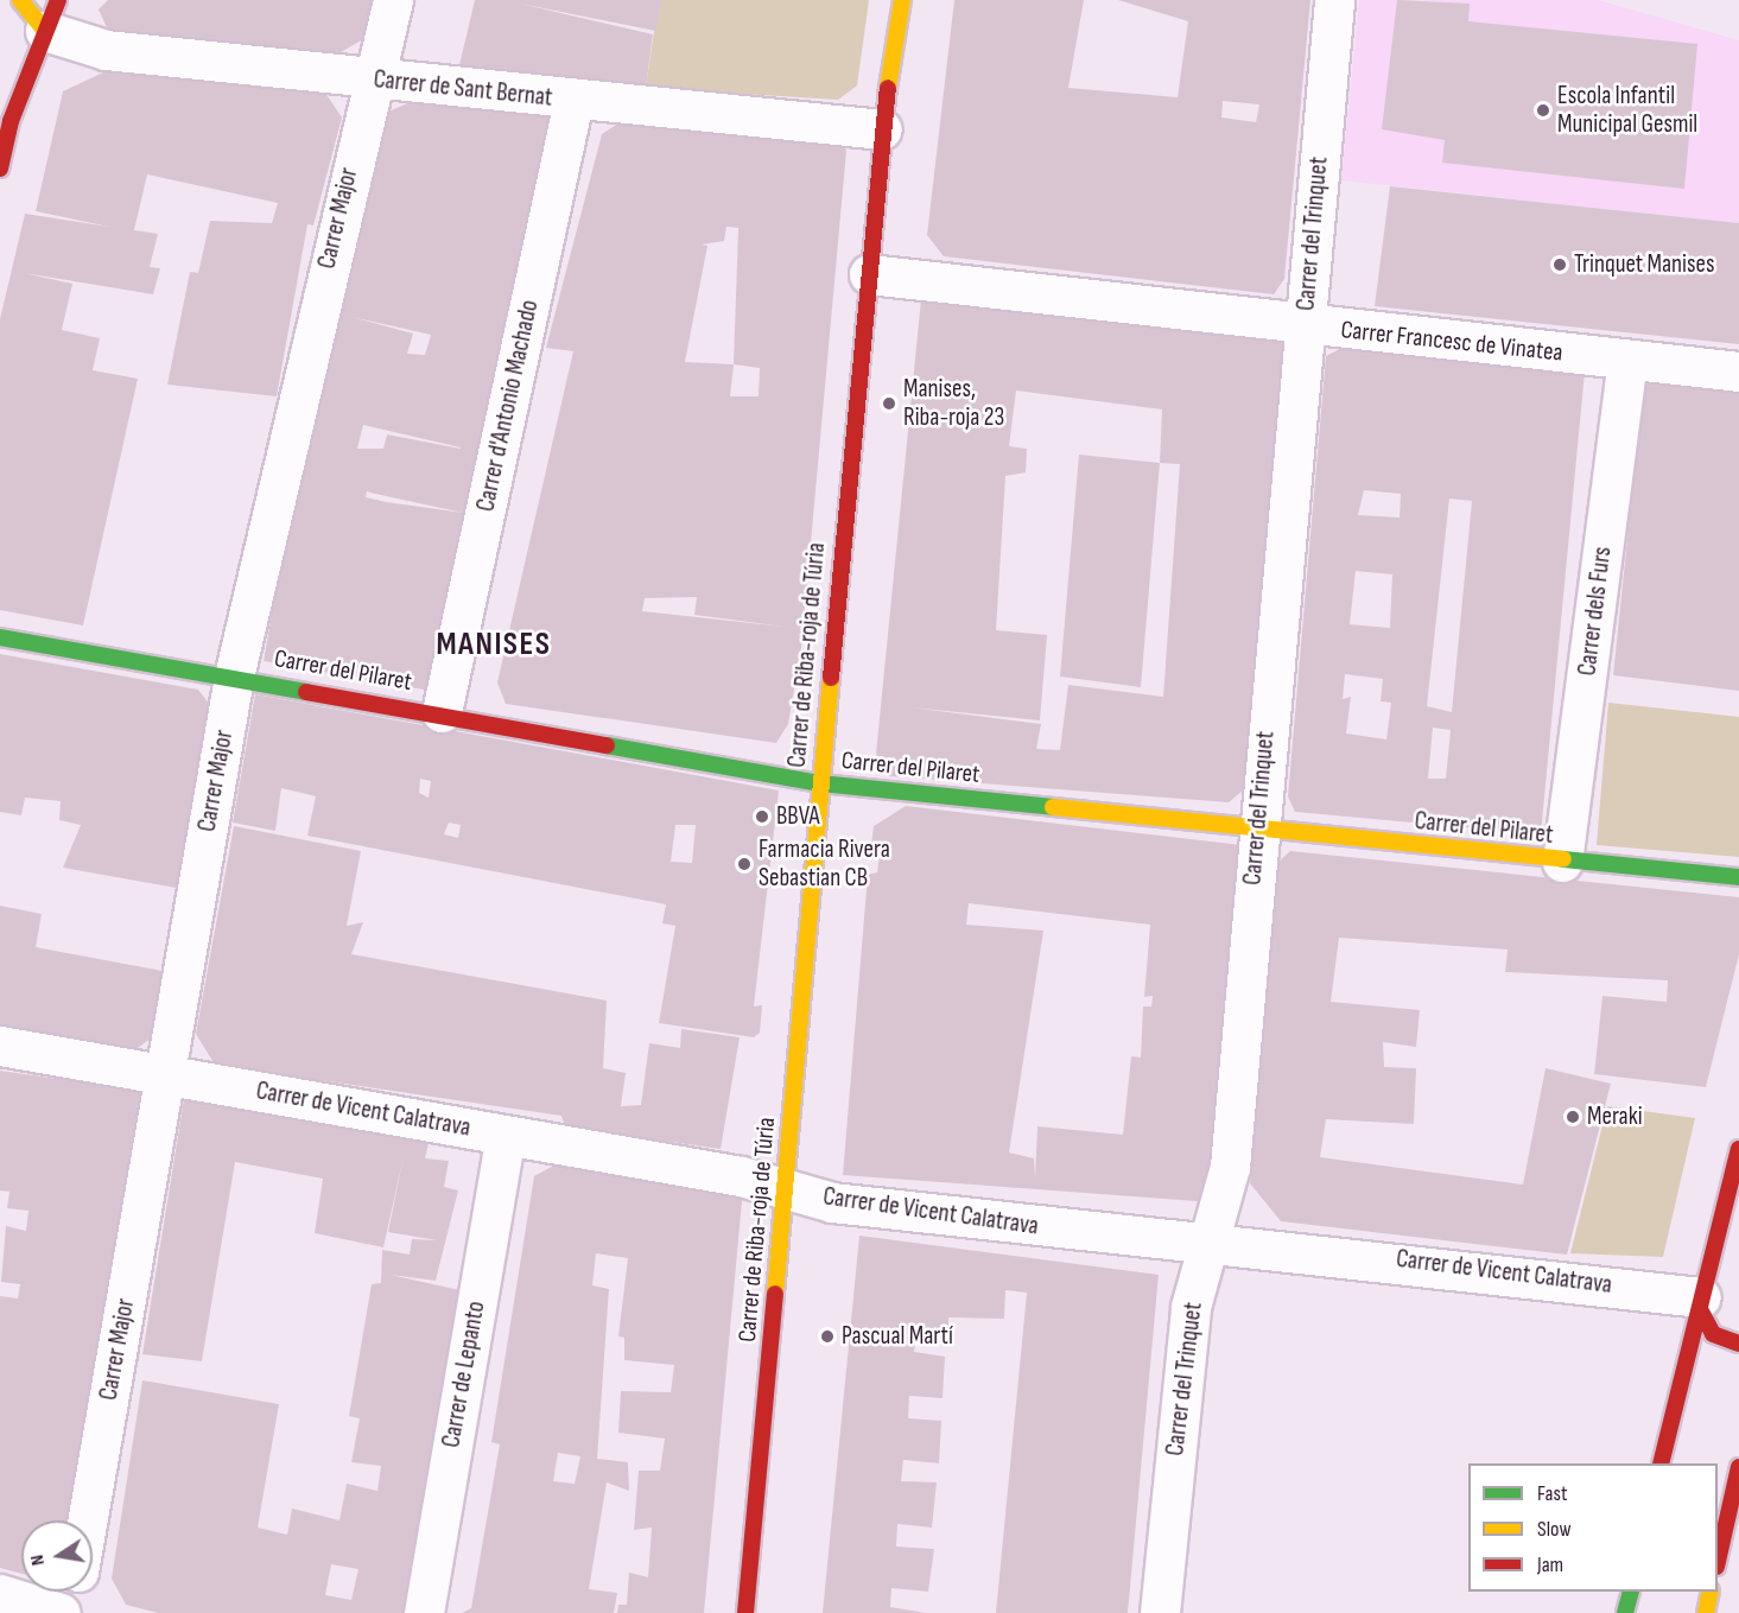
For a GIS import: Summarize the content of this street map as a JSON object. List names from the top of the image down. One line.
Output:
{"streets":{"main road":["Carrer de Riba-roja de Túria","Carrer del Pilaret"],"street":["Carrer de Sant Bernat","Carrer Major","Carrer del Trinquet","Carrer Francesc de Vinatea","Carrer d'Antonio Machado","Carrer dels Furs","Carrer de Vicent Calatrava","Carrer de Lepanto"]},"crossings":[["Carrer de Sant Bernat","Carrer Major"],["Carrer de Sant Bernat","Carrer d'Antonio Machado"],["Carrer de Sant Bernat","Carrer de Riba-roja de Túria"],["Carrer Major","Carrer del Pilaret"],["Carrer Major","Carrer de Vicent Calatrava"],["Carrer del Trinquet","Carrer Francesc de Vinatea"],["Carrer del Trinquet","Carrer del Pilaret"],["Carrer del Trinquet","Carrer de Vicent Calatrava"],["Carrer Francesc de Vinatea","Carrer dels Furs"],["Carrer Francesc de Vinatea","Carrer de Riba-roja de Túria"],["Carrer d'Antonio Machado","Carrer del Pilaret"],["Carrer dels Furs","Carrer del Pilaret"],["Carrer de Riba-roja de Túria","Carrer del Pilaret"],["Carrer de Riba-roja de Túria","Carrer de Vicent Calatrava"],["Carrer de Vicent Calatrava","Carrer de Lepanto"]],"districts":["MANISES"],"places":["Escola Infantil Municipal Gesmil","Trinquet Manises","Manises, Riba-roja 23","BBVA","Farmacia Rivera Sebastian CB","Meraki","Pascual Martí"],"legend":["Fast","Slow","Jam"],"north":"left"}
